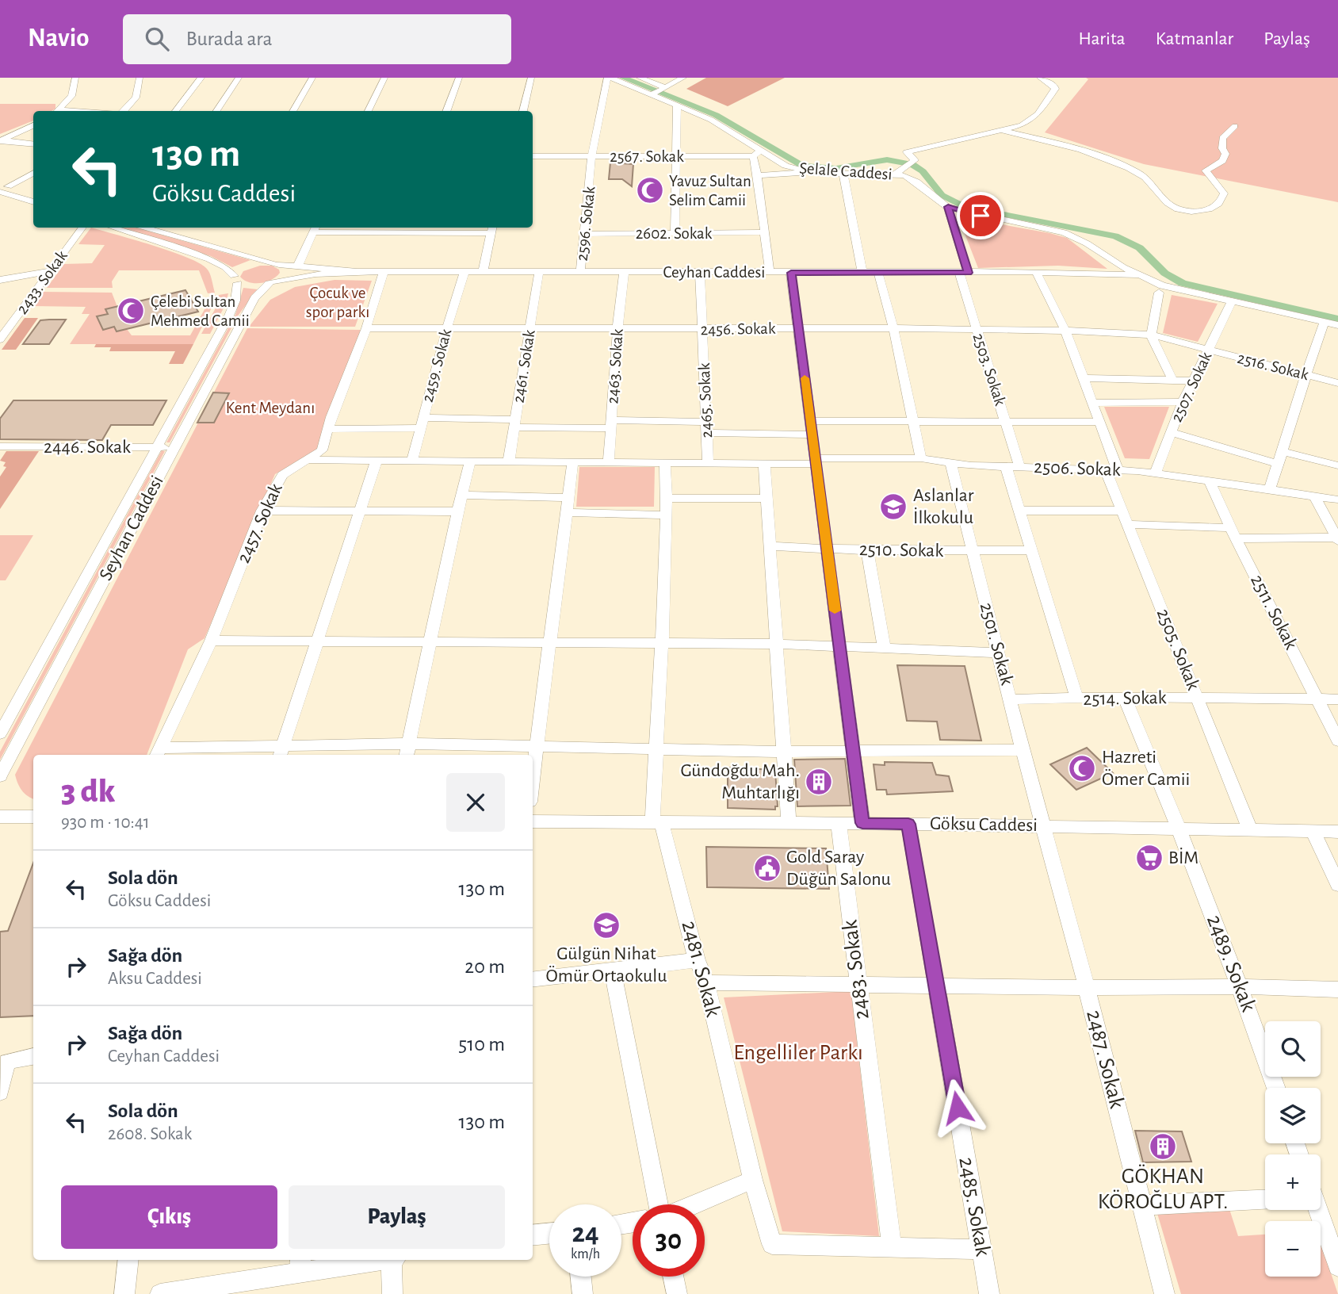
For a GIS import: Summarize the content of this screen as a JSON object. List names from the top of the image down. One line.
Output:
{"streets":{"street":["2567. Sokak","Şelale Caddesi","2596. Sokak","2602. Sokak","Ceyhan Caddesi","2433. Sokak","2456. Sokak","2459. Sokak","2461. Sokak","2463. Sokak","2516. Sokak","2503. Sokak","2507. Sokak","2465. Sokak","2446. Sokak","2506. Sokak","2457. Sokak","Seyhan Caddesi","2510. Sokak","2511. Sokak","2501. Sokak","2505. Sokak","2514. Sokak","Göksu Caddesi","2489. Sokak","2481. Sokak","2483. Sokak","2487. Sokak","2485. Sokak"]},"crossings":[["2567. Sokak","2596. Sokak"],["Şelale Caddesi","2596. Sokak"],["Şelale Caddesi","Ceyhan Caddesi"],["Şelale Caddesi","2503. Sokak"],["Şelale Caddesi","2507. Sokak"],["2596. Sokak","2602. Sokak"],["2596. Sokak","Ceyhan Caddesi"],["Ceyhan Caddesi","2459. Sokak"],["Ceyhan Caddesi","2461. Sokak"],["Ceyhan Caddesi","2463. Sokak"],["Ceyhan Caddesi","2503. Sokak"],["Ceyhan Caddesi","2465. Sokak"],["Ceyhan Caddesi","2457. Sokak"],["Ceyhan Caddesi","Seyhan Caddesi"],["Ceyhan Caddesi","2505. Sokak"],["2456. Sokak","2459. Sokak"],["2456. Sokak","2461. Sokak"],["2456. Sokak","2463. Sokak"],["2456. Sokak","2516. Sokak"],["2456. Sokak","2503. Sokak"],["2456. Sokak","2507. Sokak"],["2456. Sokak","2465. Sokak"],["2456. Sokak","2457. Sokak"],["2456. Sokak","2505. Sokak"],["2459. Sokak","2506. Sokak"],["2461. Sokak","2506. Sokak"],["2463. Sokak","2506. Sokak"],["2516. Sokak","2507. Sokak"],["2503. Sokak","2506. Sokak"],["2507. Sokak","2506. Sokak"],["2465. Sokak","2506. Sokak"],["2446. Sokak","Seyhan Caddesi"],["2506. Sokak","2457. Sokak"],["2506. Sokak","2511. Sokak"],["2506. Sokak","2501. Sokak"],["2506. Sokak","2505. Sokak"],["2506. Sokak","2481. Sokak"],["2510. Sokak","2501. Sokak"],["2511. Sokak","2514. Sokak"],["2501. Sokak","2514. Sokak"],["2501. Sokak","Göksu Caddesi"],["2501. Sokak","2487. Sokak"],["2505. Sokak","2514. Sokak"],["2505. Sokak","Göksu Caddesi"],["Göksu Caddesi","2489. Sokak"],["Göksu Caddesi","2481. Sokak"],["Göksu Caddesi","2483. Sokak"],["Göksu Caddesi","2487. Sokak"],["Göksu Caddesi","2485. Sokak"],["2481. Sokak","2483. Sokak"]],"parks":["Çocuk ve spor parkı","Kent Meydanı","Engelliler Parkı"],"places":{"mosque":["Yavuz Sultan Selim Camii","Çelebi Sultan Mehmed Camii","Hazreti Ömer Camii"],"school or university":["Aslanlar İlkokulu","Gülgün Nihat Ömür Ortaokulu"],"building":["Gündoğdu Mah. Muhtarlığı","GÖKHAN KÖROĞLU APT."],"supermarket":["BİM"],"public building":["Gold Saray Düğün Salonu"]},"page":{"header":"Navio","search":"Burada ara","nav":["Harita","Katmanlar","Paylaş"],"turn":["130 m","Göksu Caddesi"],"heading":["3 dk","930 m · 10:41"],"list":[{"name":"Sola dön","note":"Göksu Caddesi","value":"130 m"},{"name":"Sağa dön","note":"Aksu Caddesi","value":"20 m"},{"name":"Sağa dön","note":"Ceyhan Caddesi","value":"510 m"},{"name":"Sola dön","note":"2608. Sokak","value":"130 m"}],"map_buttons":["+","−"],"buttons":["Çıkış","Paylaş"],"speed":"24 km/h","limit":"30"}}
